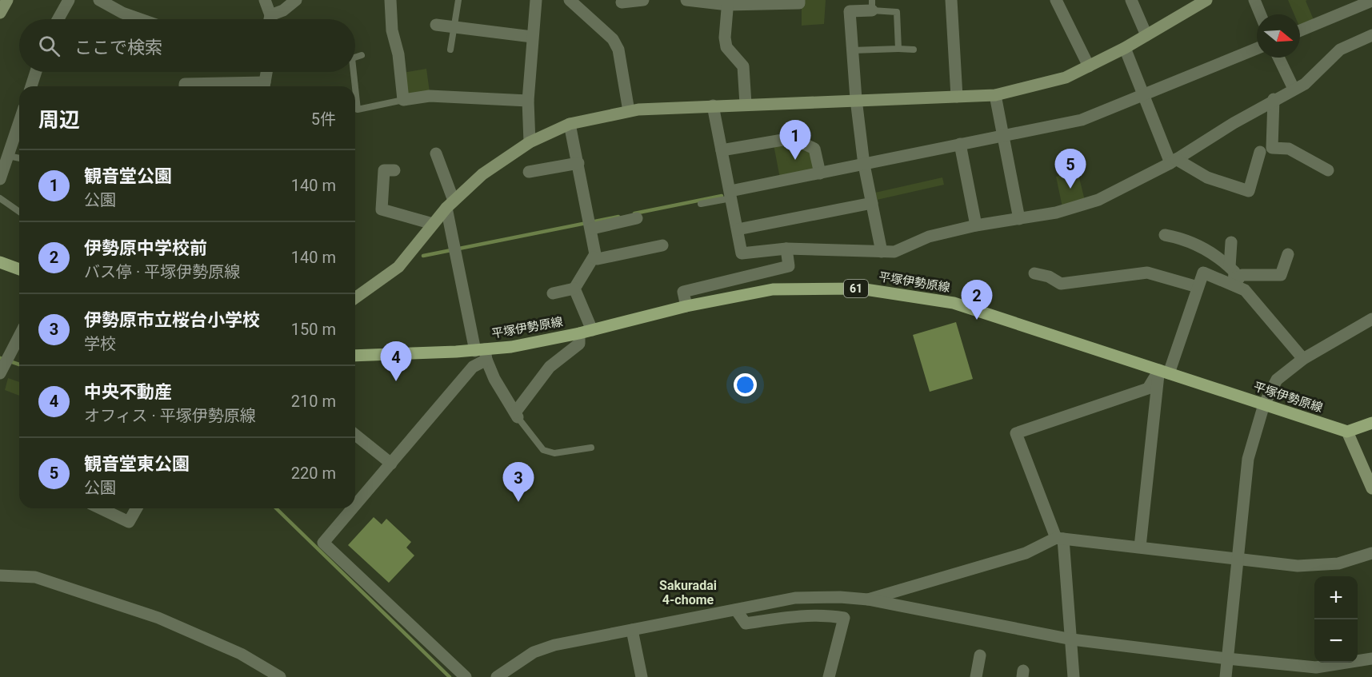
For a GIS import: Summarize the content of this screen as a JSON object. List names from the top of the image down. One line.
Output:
{"streets":{"main road":["平塚伊勢原線","61"]},"districts":["Sakuradai 4-chome"],"north":"right","page":{"search":"ここで検索","heading":["周辺","5件"],"pins":["1","5","2","4","3"],"list":[{"mark":"1","name":"観音堂公園","note":"公園","value":"140 m"},{"mark":"2","name":"伊勢原中学校前","note":"バス停 · 平塚伊勢原線","value":"140 m"},{"mark":"3","name":"伊勢原市立桜台小学校","note":"学校","value":"150 m"},{"mark":"4","name":"中央不動産","note":"オフィス · 平塚伊勢原線","value":"210 m"},{"mark":"5","name":"観音堂東公園","note":"公園","value":"220 m"}],"map_buttons":["+","−"]}}
